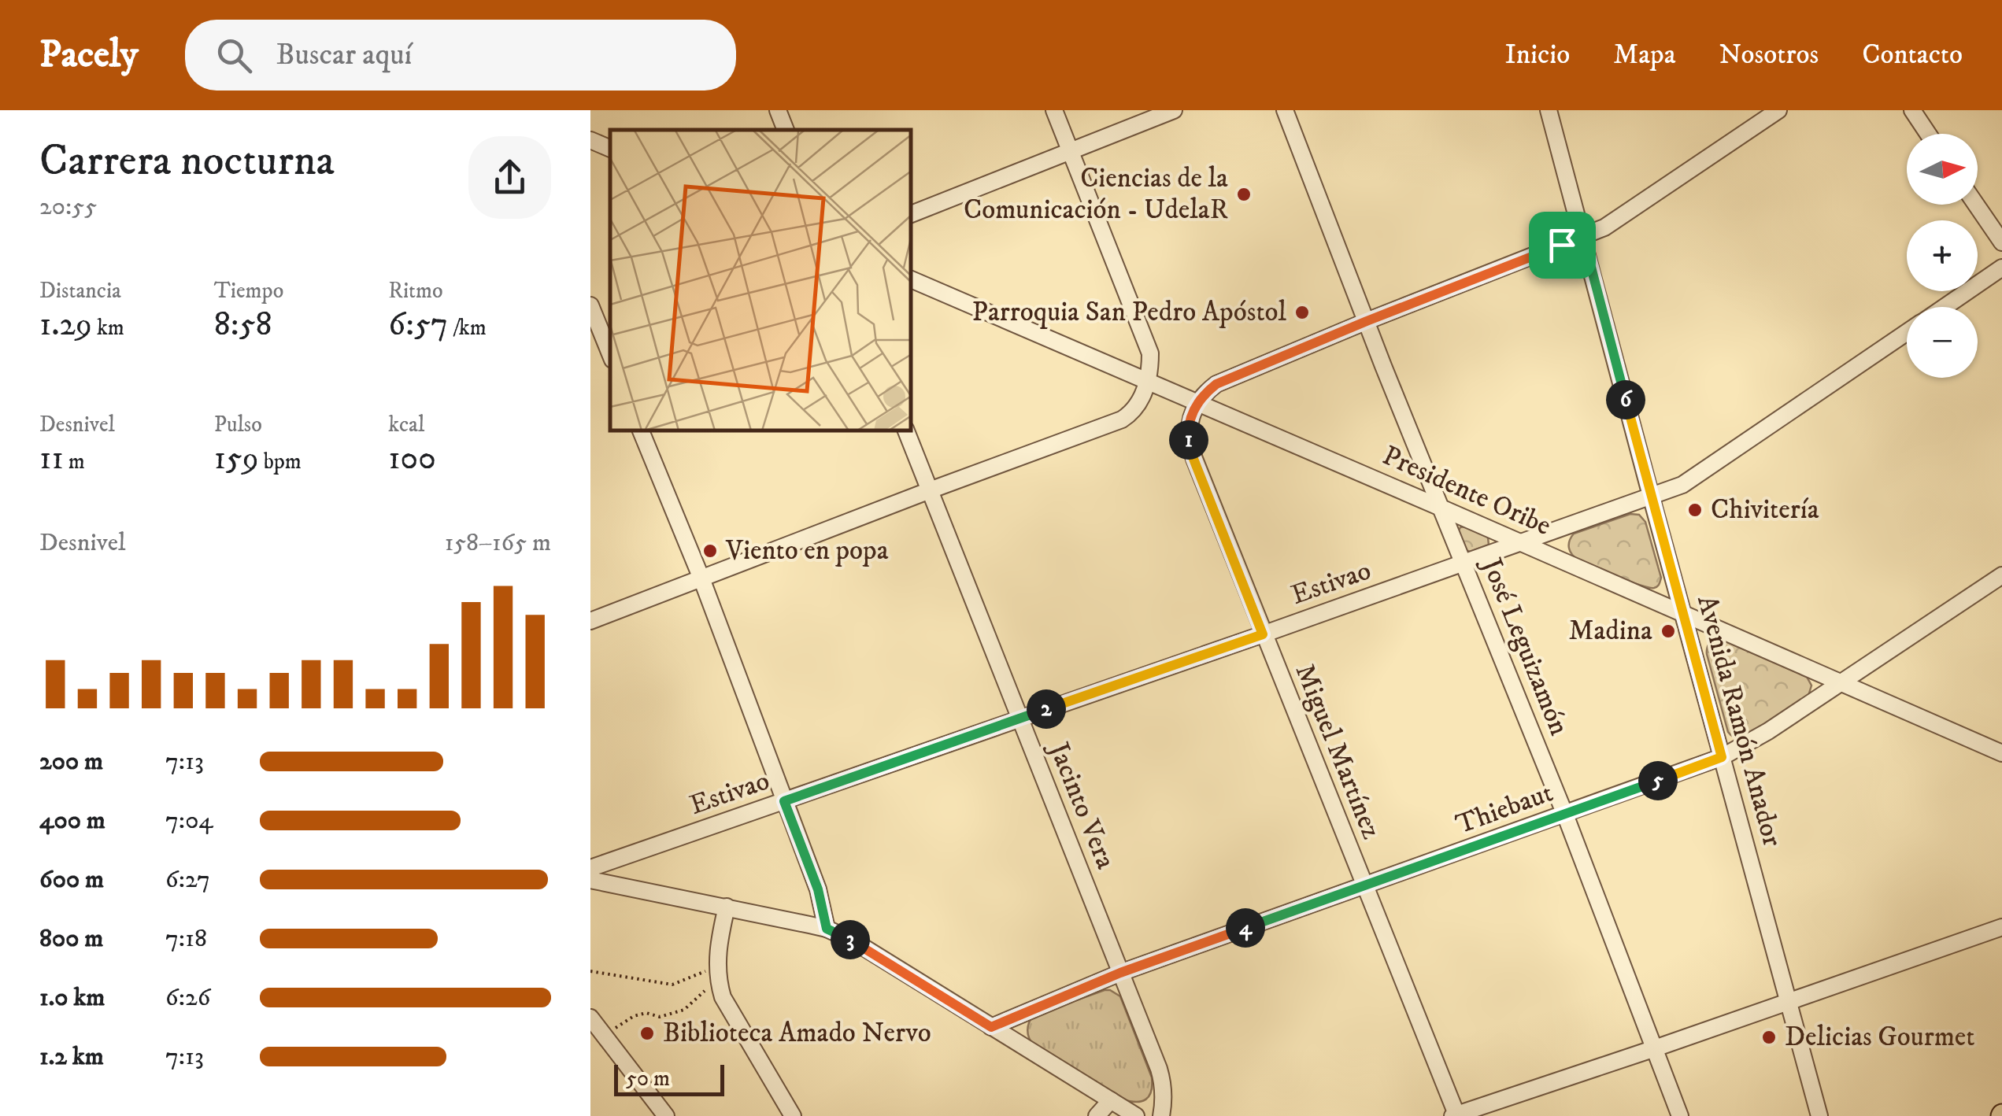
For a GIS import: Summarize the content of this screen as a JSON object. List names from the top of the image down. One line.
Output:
{"streets":{"street":["Presidente Oribe","Estivao","José Leguizamón","Avenida Ramón Anador","Miguel Martínez","Jacinto Vera","Thiebaut"]},"crossings":[["Presidente Oribe","Estivao"],["Presidente Oribe","José Leguizamón"],["Presidente Oribe","Avenida Ramón Anador"],["Presidente Oribe","Miguel Martínez"],["Presidente Oribe","Thiebaut"],["Estivao","José Leguizamón"],["Estivao","Avenida Ramón Anador"],["Estivao","Miguel Martínez"],["Estivao","Jacinto Vera"],["José Leguizamón","Thiebaut"],["Avenida Ramón Anador","Thiebaut"],["Miguel Martínez","Thiebaut"],["Jacinto Vera","Thiebaut"]],"places":["Ciencias de la Comunicación - UdelaR","Parroquia San Pedro Apóstol","Chivitería","Viento en popa","Madina","Biblioteca Amado Nervo","Delicias Gourmet"],"scale_bar":"50 m","north":"right","page":{"header":"Pacely","search":"Buscar aquí","nav":["Inicio","Mapa","Nosotros","Contacto"],"heading":["Carrera nocturna","20:55"],"map_buttons":["+","−"],"stats":[["Distancia","1.29 km"],["Tiempo","8:58"],["Ritmo","6:57 /km"],["Desnivel","11 m"],["Pulso","159 bpm"],["kcal","100"]],"pins":["6","1","2","5","4","3"],"chart":["Desnivel","158–165 m"],"list":[{"name":"200 m","note":"7:13"},{"name":"400 m","note":"7:04"},{"name":"600 m","note":"6:27"},{"name":"800 m","note":"7:18"},{"name":"1.0 km","note":"6:26"},{"name":"1.2 km","note":"7:13"}],"scale":"50 m"}}
